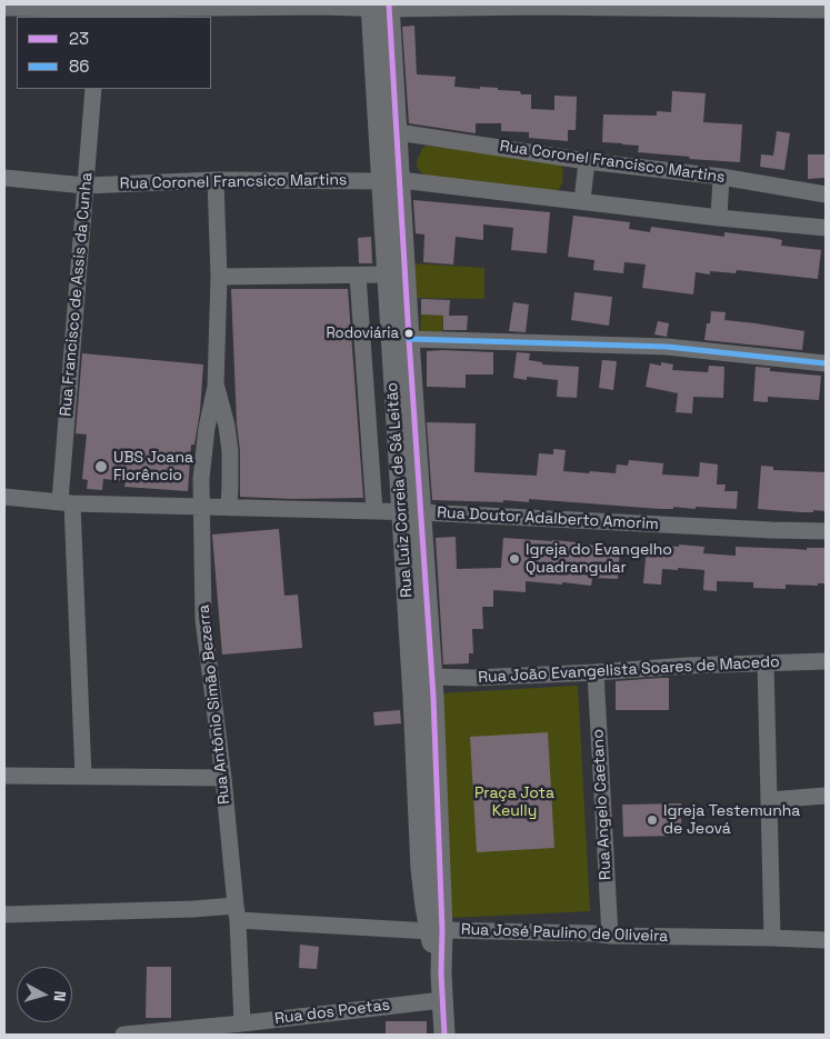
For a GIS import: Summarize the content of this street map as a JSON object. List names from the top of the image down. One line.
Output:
{"streets":{"main road":["Rua Luiz Correia de Sá Leitão"],"street":["Rua Coronel Francisco Martins","Rua Coronel Francsico Martins","Rua Francisco de Assis da Cunha","Rua Doutor Adalberto Amorim","Rua João Evangelista Soares de Macedo","Rua Antônio Simão Bezerra","Rua Angelo Caetano","Rua José Paulino de Oliveira","Rua dos Poetas"]},"crossings":[["Rua Coronel Francisco Martins","Rua Luiz Correia de Sá Leitão"],["Rua Coronel Francsico Martins","Rua Francisco de Assis da Cunha"],["Rua Coronel Francsico Martins","Rua Luiz Correia de Sá Leitão"],["Rua Coronel Francsico Martins","Rua Antônio Simão Bezerra"],["Rua Francisco de Assis da Cunha","Rua Doutor Adalberto Amorim"],["Rua Luiz Correia de Sá Leitão","Rua Doutor Adalberto Amorim"],["Rua Luiz Correia de Sá Leitão","Rua João Evangelista Soares de Macedo"],["Rua Luiz Correia de Sá Leitão","Rua José Paulino de Oliveira"],["Rua Luiz Correia de Sá Leitão","Rua dos Poetas"],["Rua Doutor Adalberto Amorim","Rua Antônio Simão Bezerra"],["Rua João Evangelista Soares de Macedo","Rua Angelo Caetano"],["Rua Antônio Simão Bezerra","Rua José Paulino de Oliveira"],["Rua Antônio Simão Bezerra","Rua dos Poetas"],["Rua Angelo Caetano","Rua José Paulino de Oliveira"]],"parks":["Praça Jota Keully"],"places":["Rodoviária","UBS Joana Florêncio","Igreja do Evangelho Quadrangular","Igreja Testemunha de Jeová"],"lines":["transit line 23","transit line 86"],"legend":["23","86"],"north":"right"}
